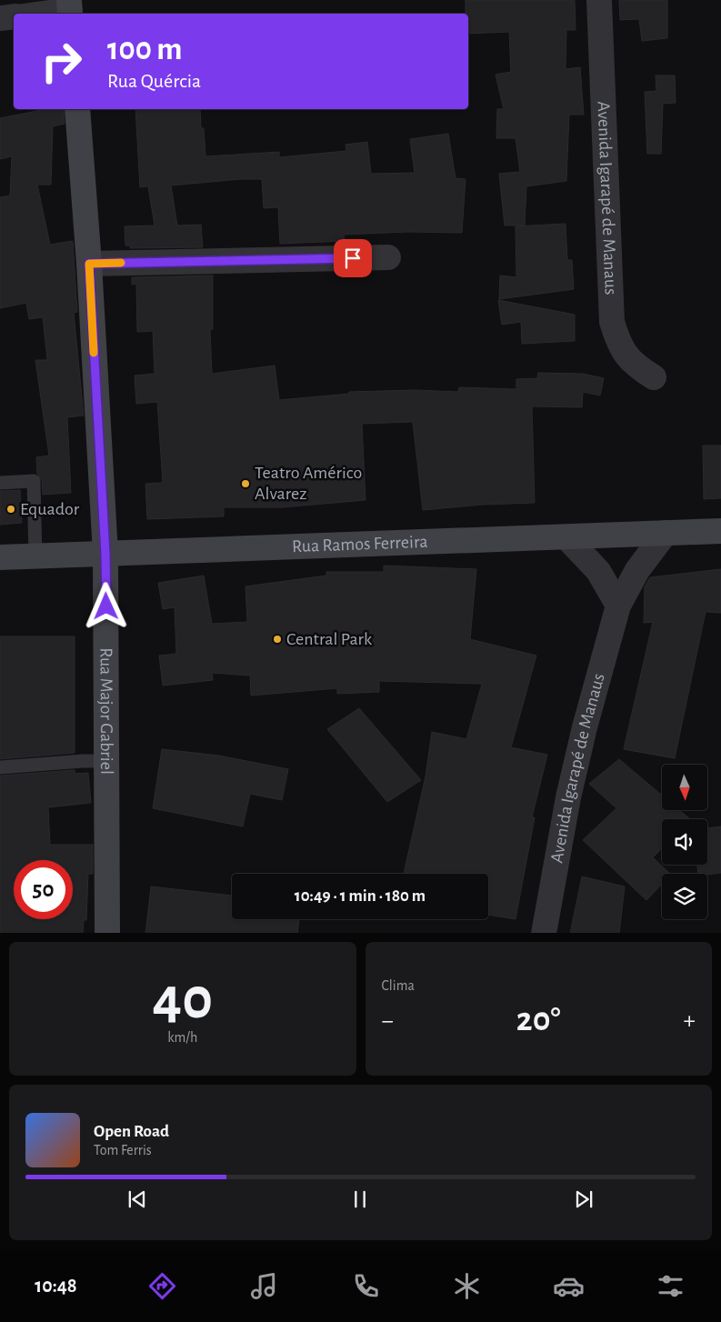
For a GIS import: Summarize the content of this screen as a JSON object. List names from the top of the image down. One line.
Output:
{"streets":{"main road":["Rua Ramos Ferreira","Rua Major Gabriel"],"street":["Avenida Igarapé de Manaus"]},"crossings":[["Avenida Igarapé de Manaus","Rua Ramos Ferreira"],["Rua Ramos Ferreira","Rua Major Gabriel"]],"places":["Teatro Américo Alvarez","Equador","Central Park"],"north":"bottom","page":{"turn":["100 m","Rua Quércia"],"limit":"50","trip":"10:49 · 1 min · 180 m","tile":[["40","km/h"],"Clima"],"heat":["−","20°","+"],"song":["Open Road","Tom Ferris"],"tabs":"10:48"}}
